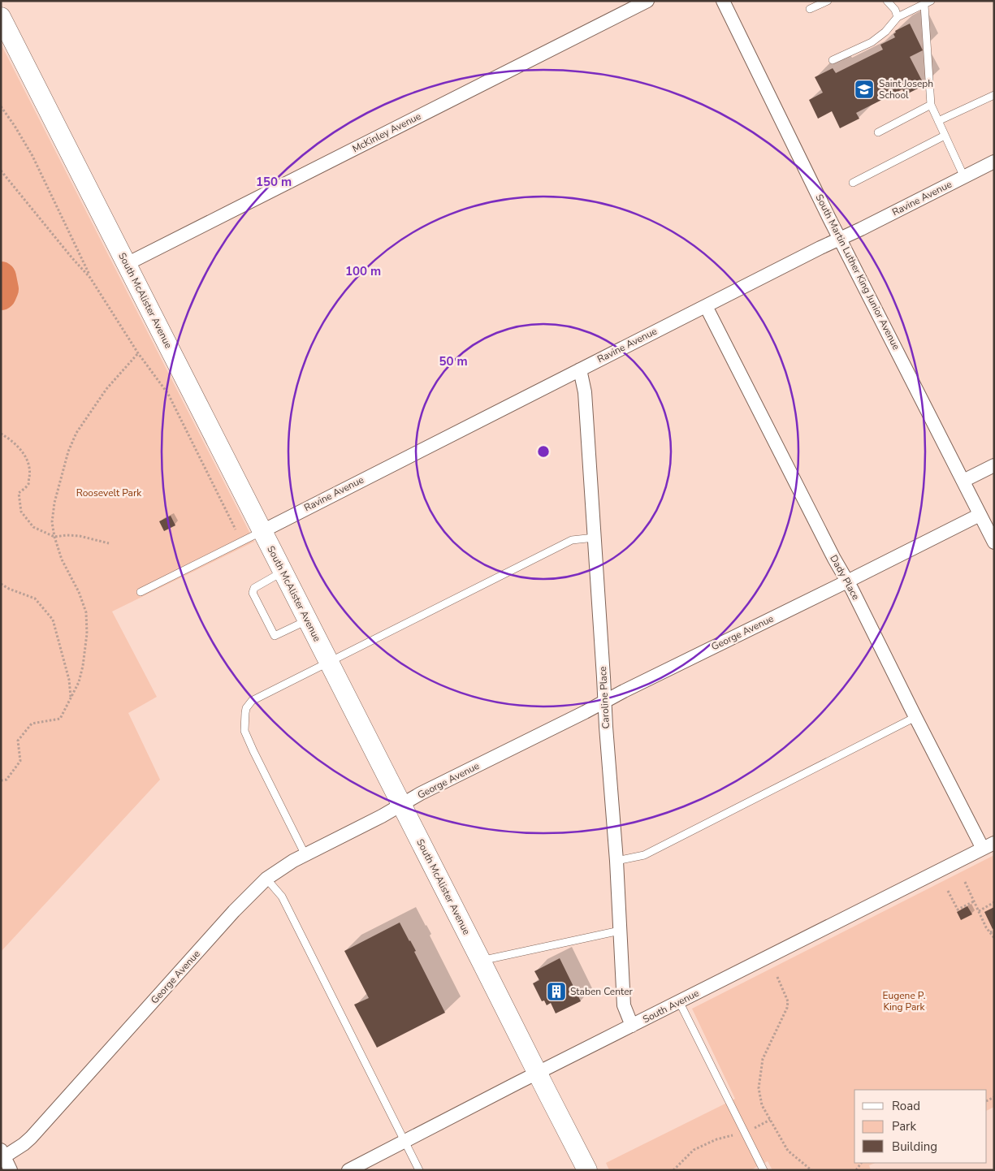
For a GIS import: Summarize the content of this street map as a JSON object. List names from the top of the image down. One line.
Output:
{"streets":{"street":["McKinley Avenue","Ravine Avenue","South Martin Luther King Junior Avenue","South McAlister Avenue","Dady Place","George Avenue","Caroline Place","South Avenue"]},"crossings":[["McKinley Avenue","South McAlister Avenue"],["Ravine Avenue","South Martin Luther King Junior Avenue"],["Ravine Avenue","South McAlister Avenue"],["Ravine Avenue","Dady Place"],["Ravine Avenue","Caroline Place"],["South Martin Luther King Junior Avenue","George Avenue"],["South McAlister Avenue","George Avenue"],["South McAlister Avenue","South Avenue"],["Dady Place","George Avenue"],["Dady Place","South Avenue"],["George Avenue","Caroline Place"],["Caroline Place","South Avenue"]],"parks":["Roosevelt Park","Eugene P. King Park"],"places":{"school or university":["Saint Joseph School"],"building":["Staben Center"]},"legend":["Road","Park","Building"],"rings":["150 m","100 m","50 m"]}
